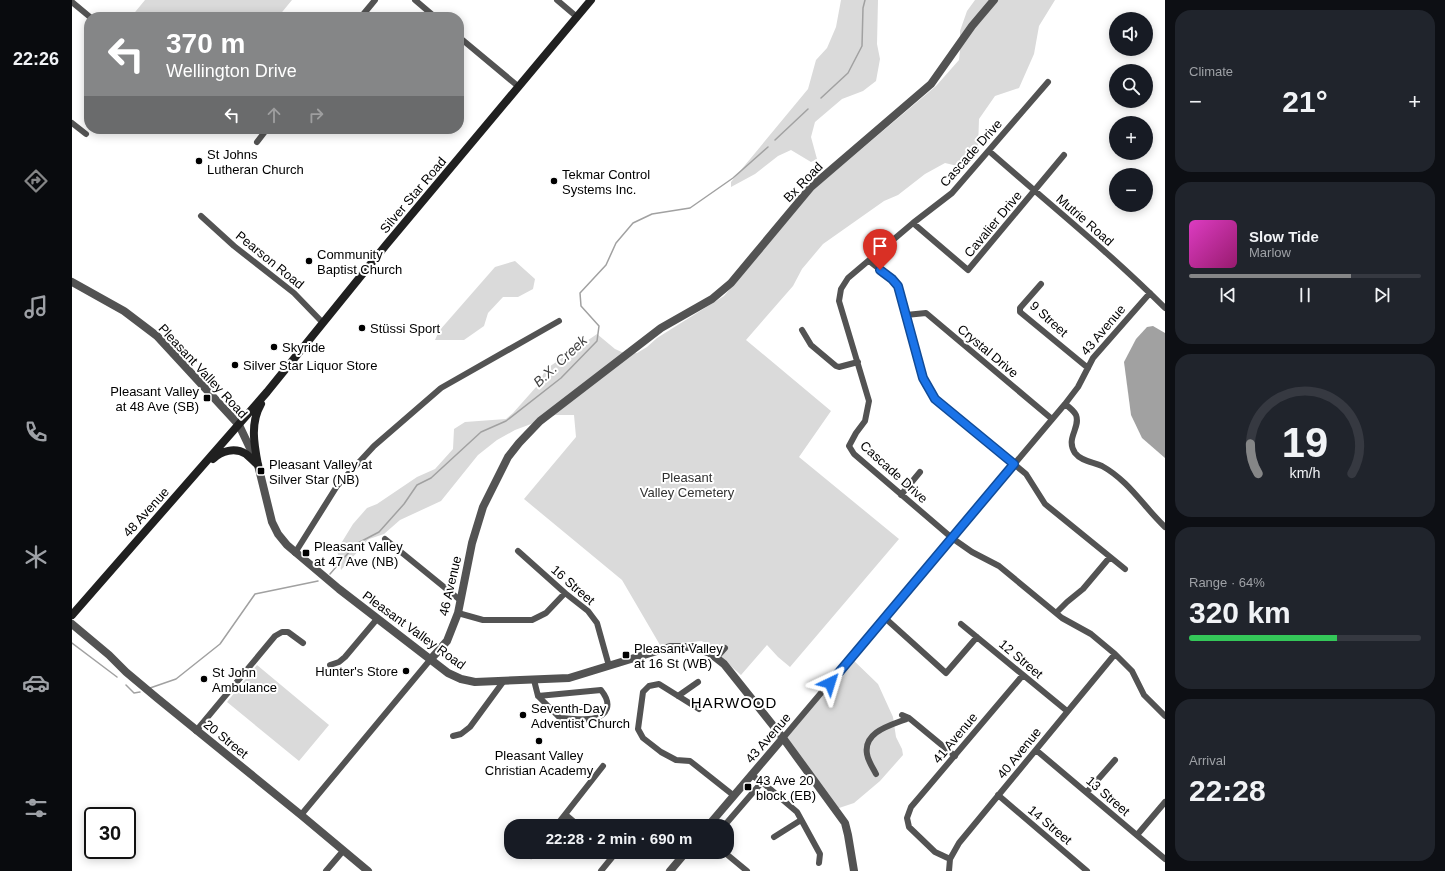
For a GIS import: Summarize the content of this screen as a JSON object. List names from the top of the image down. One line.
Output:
{"streets":{"main road":["Silver Star Road","48 Avenue"],"street":["Cascade Drive","Bx Road","Mutrie Road","Cavalier Drive","Pearson Road","9 Street","43 Avenue","Crystal Drive","Pleasant Valley Road","16 Street","46 Avenue","12 Street","41 Avenue","20 Street","40 Avenue","13 Street","14 Street"]},"crossings":[["Cascade Drive","Mutrie Road"],["Cascade Drive","Cavalier Drive"],["Cascade Drive","43 Avenue"],["Cascade Drive","40 Avenue"],["Bx Road","46 Avenue"],["Silver Star Road","Pearson Road"],["Silver Star Road","Pleasant Valley Road"],["Silver Star Road","48 Avenue"],["Mutrie Road","Cavalier Drive"],["Mutrie Road","43 Avenue"],["9 Street","43 Avenue"],["43 Avenue","Crystal Drive"],["43 Avenue","Pleasant Valley Road"],["Pleasant Valley Road","48 Avenue"],["Pleasant Valley Road","16 Street"],["Pleasant Valley Road","46 Avenue"],["46 Avenue","20 Street"],["12 Street","41 Avenue"],["12 Street","40 Avenue"],["41 Avenue","40 Avenue"],["40 Avenue","13 Street"],["40 Avenue","14 Street"]],"districts":["HARWOOD"],"water":["B.X. Creek"],"parks":["Pleasant Valley Cemetery"],"places":{"other":["St Johns Lutheran Church","Tekmar Control Systems Inc.","Community Baptist Church","Stüssi Sport","Skyride","Silver Star Liquor Store","Hunter's Store","St John Ambulance","Seventh-Day Adventist Church","Pleasant Valley Christian Academy"],"transit":["Pleasant Valley at 48 Ave (SB)","Pleasant Valley at Silver Star (NB)","Pleasant Valley at 47 Ave (NB)","Pleasant Valley at 16 St (WB)","43 Ave 20 block (EB)"]},"page":{"tabs":"22:26","tile":["Climate",["Range · 64%","320 km"],["Arrival","22:28"]],"map_buttons":["+","−"],"turn":["370 m","Wellington Drive"],"heat":["−","21°","+"],"song":["Slow Tide","Marlow"],"limit":"30","trip":"22:28 · 2 min · 690 m","gauge":["19","km/h"]}}
